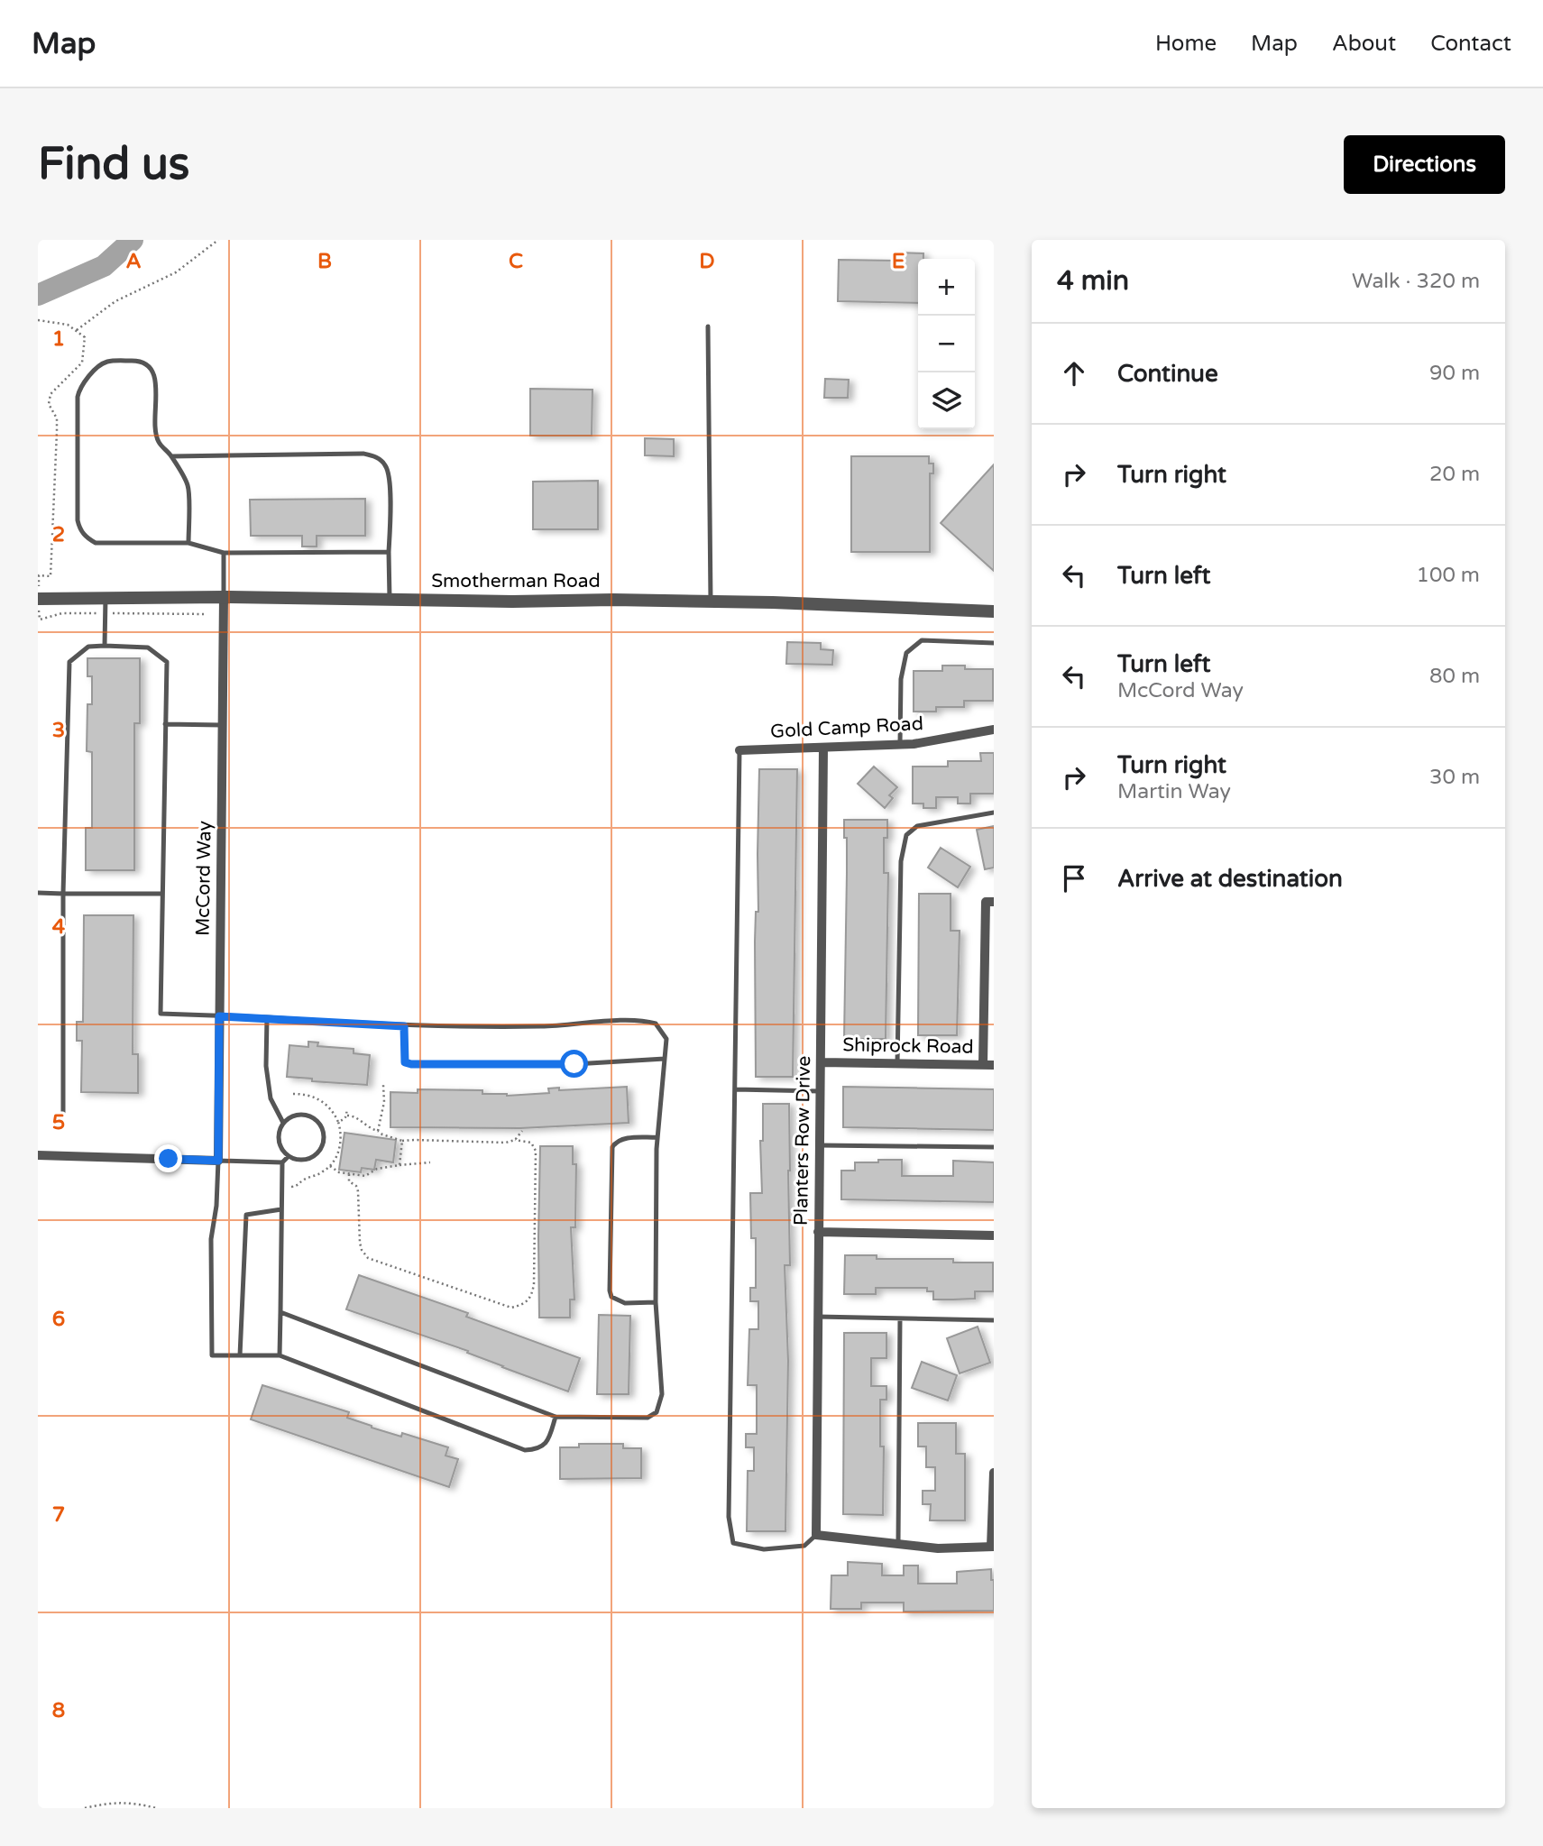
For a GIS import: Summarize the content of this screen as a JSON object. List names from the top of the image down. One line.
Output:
{"streets":{"street":["Smotherman Road","Gold Camp Road","McCord Way","Shiprock Road","Planters Row Drive"]},"crossings":[["Smotherman Road","McCord Way"],["Gold Camp Road","Planters Row Drive"],["Shiprock Road","Planters Row Drive"]],"page":{"header":"Map","nav":["Home","Map","About","Contact"],"buttons":"Directions","title":"Find us","heading":["4 min","Walk · 320 m"],"map_buttons":["+","−"],"list":[["Continue","90 m"],["Turn right","20 m"],["Turn left","100 m"],["Turn left","McCord Way","80 m"],["Turn right","Martin Way","30 m"],"Arrive at destination"]},"grid":{"columns":["A","B","C","D","E"],"rows":["1","2","3","4","5","6","7","8"]}}
